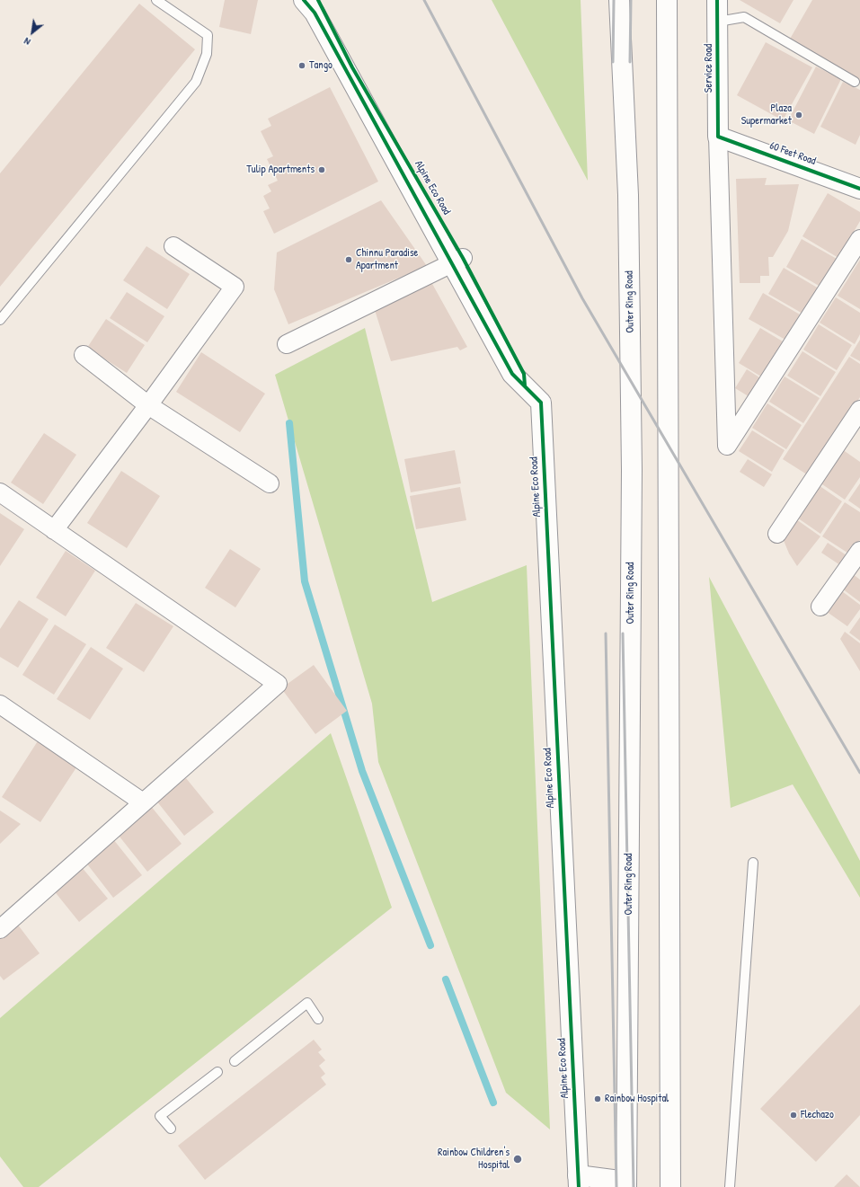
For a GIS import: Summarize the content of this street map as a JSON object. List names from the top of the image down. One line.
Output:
{"streets":{"main road":["Service Road","60 Feet Road","Alpine Eco Road","Outer Ring Road"]},"crossings":[["Service Road","60 Feet Road"]],"places":["Tango","Plaza Supermarket","Tulip Apartments","Chinnu Paradise Apartment","Rainbow Hospital","Flechazo","Rainbow Children's Hospital"],"north":"bottom left"}
